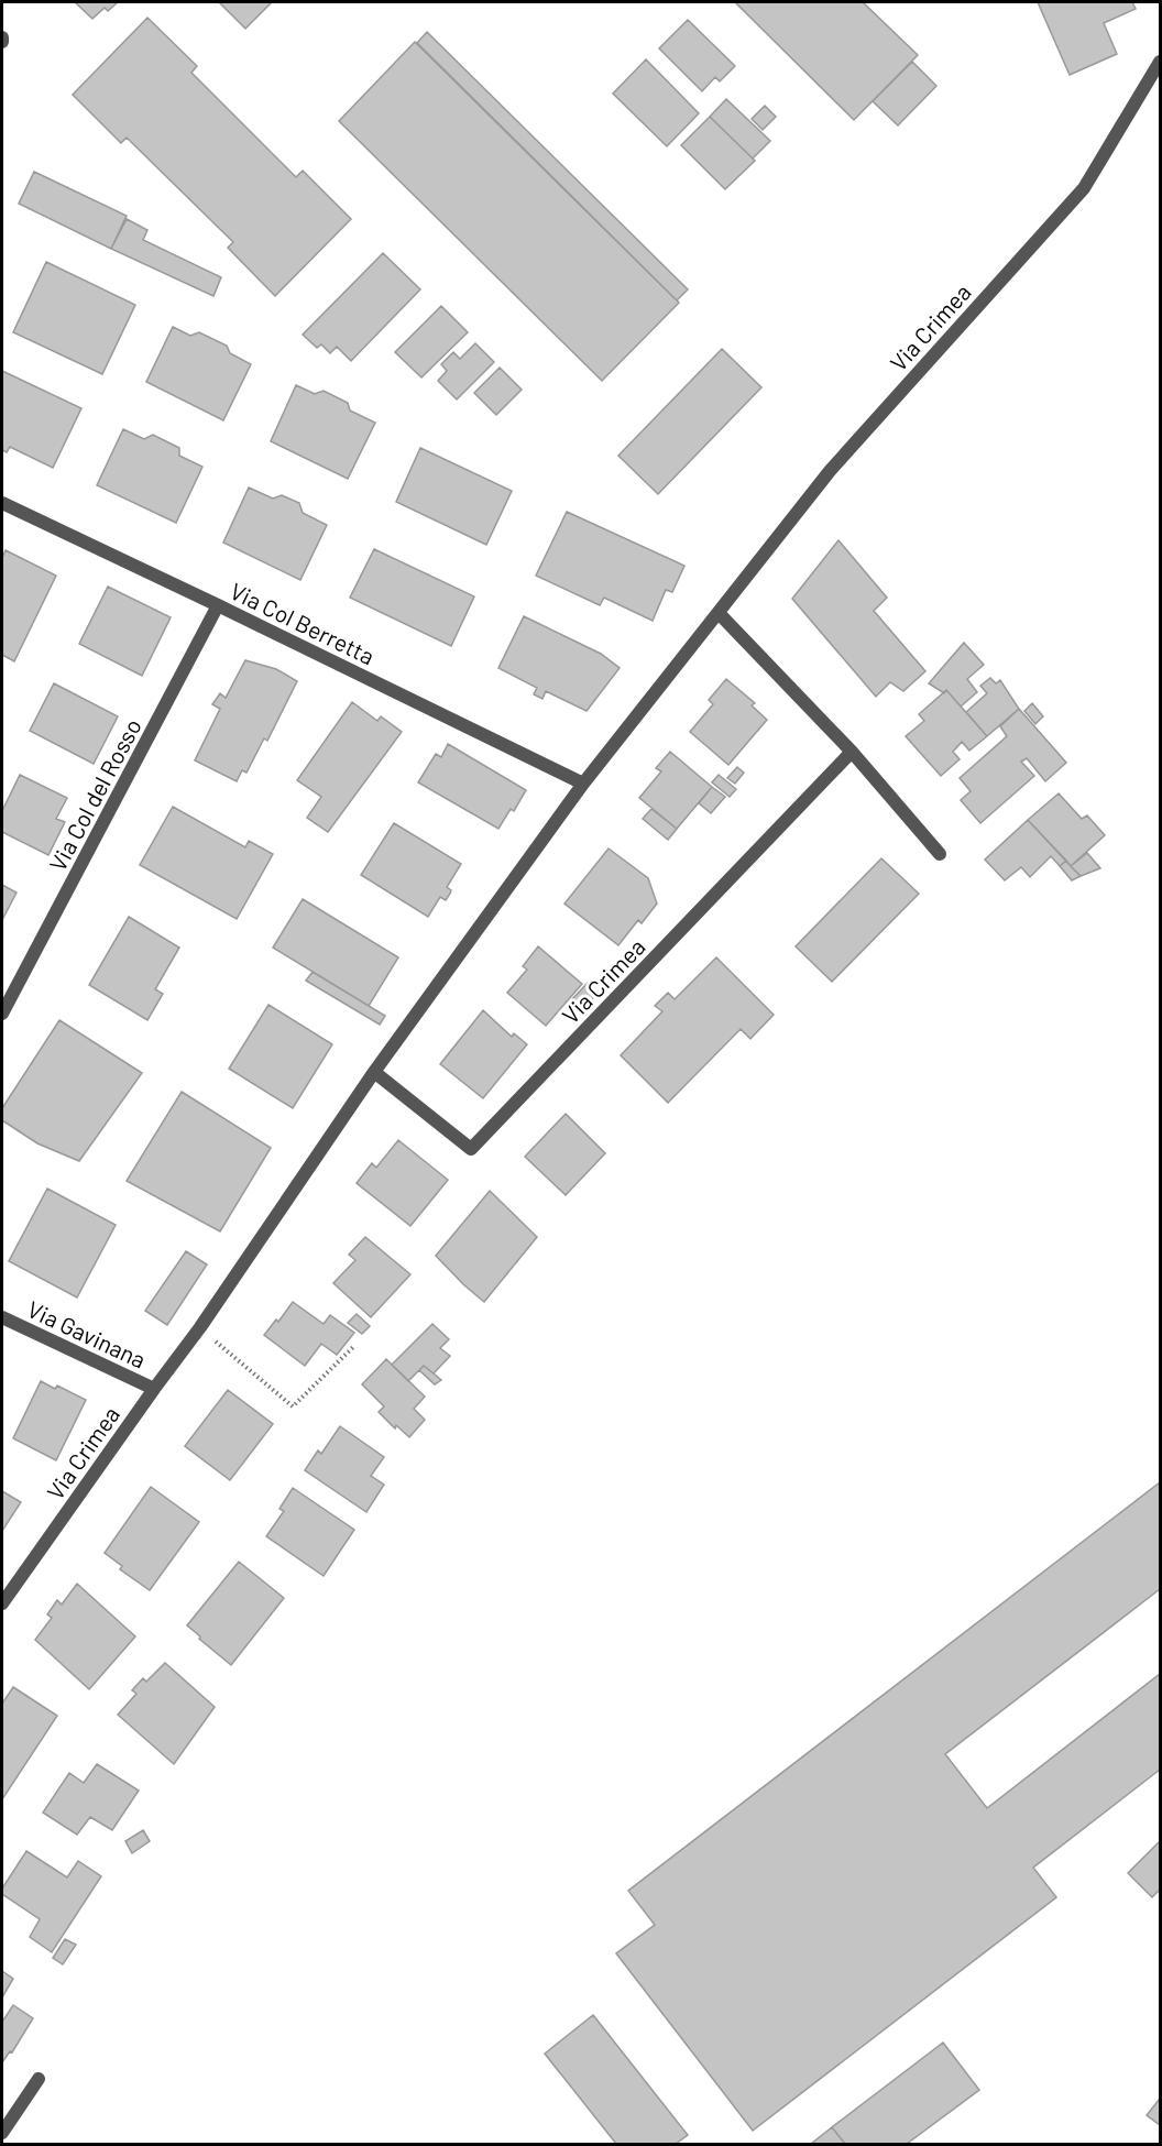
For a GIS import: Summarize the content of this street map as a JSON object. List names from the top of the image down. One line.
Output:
{"streets":{"street":["Via Crimea","Via Col Berretta","Via Col del Rosso","Via Gavinana"]},"crossings":[["Via Crimea","Via Col Berretta"],["Via Crimea","Via Gavinana"],["Via Col Berretta","Via Col del Rosso"]]}
